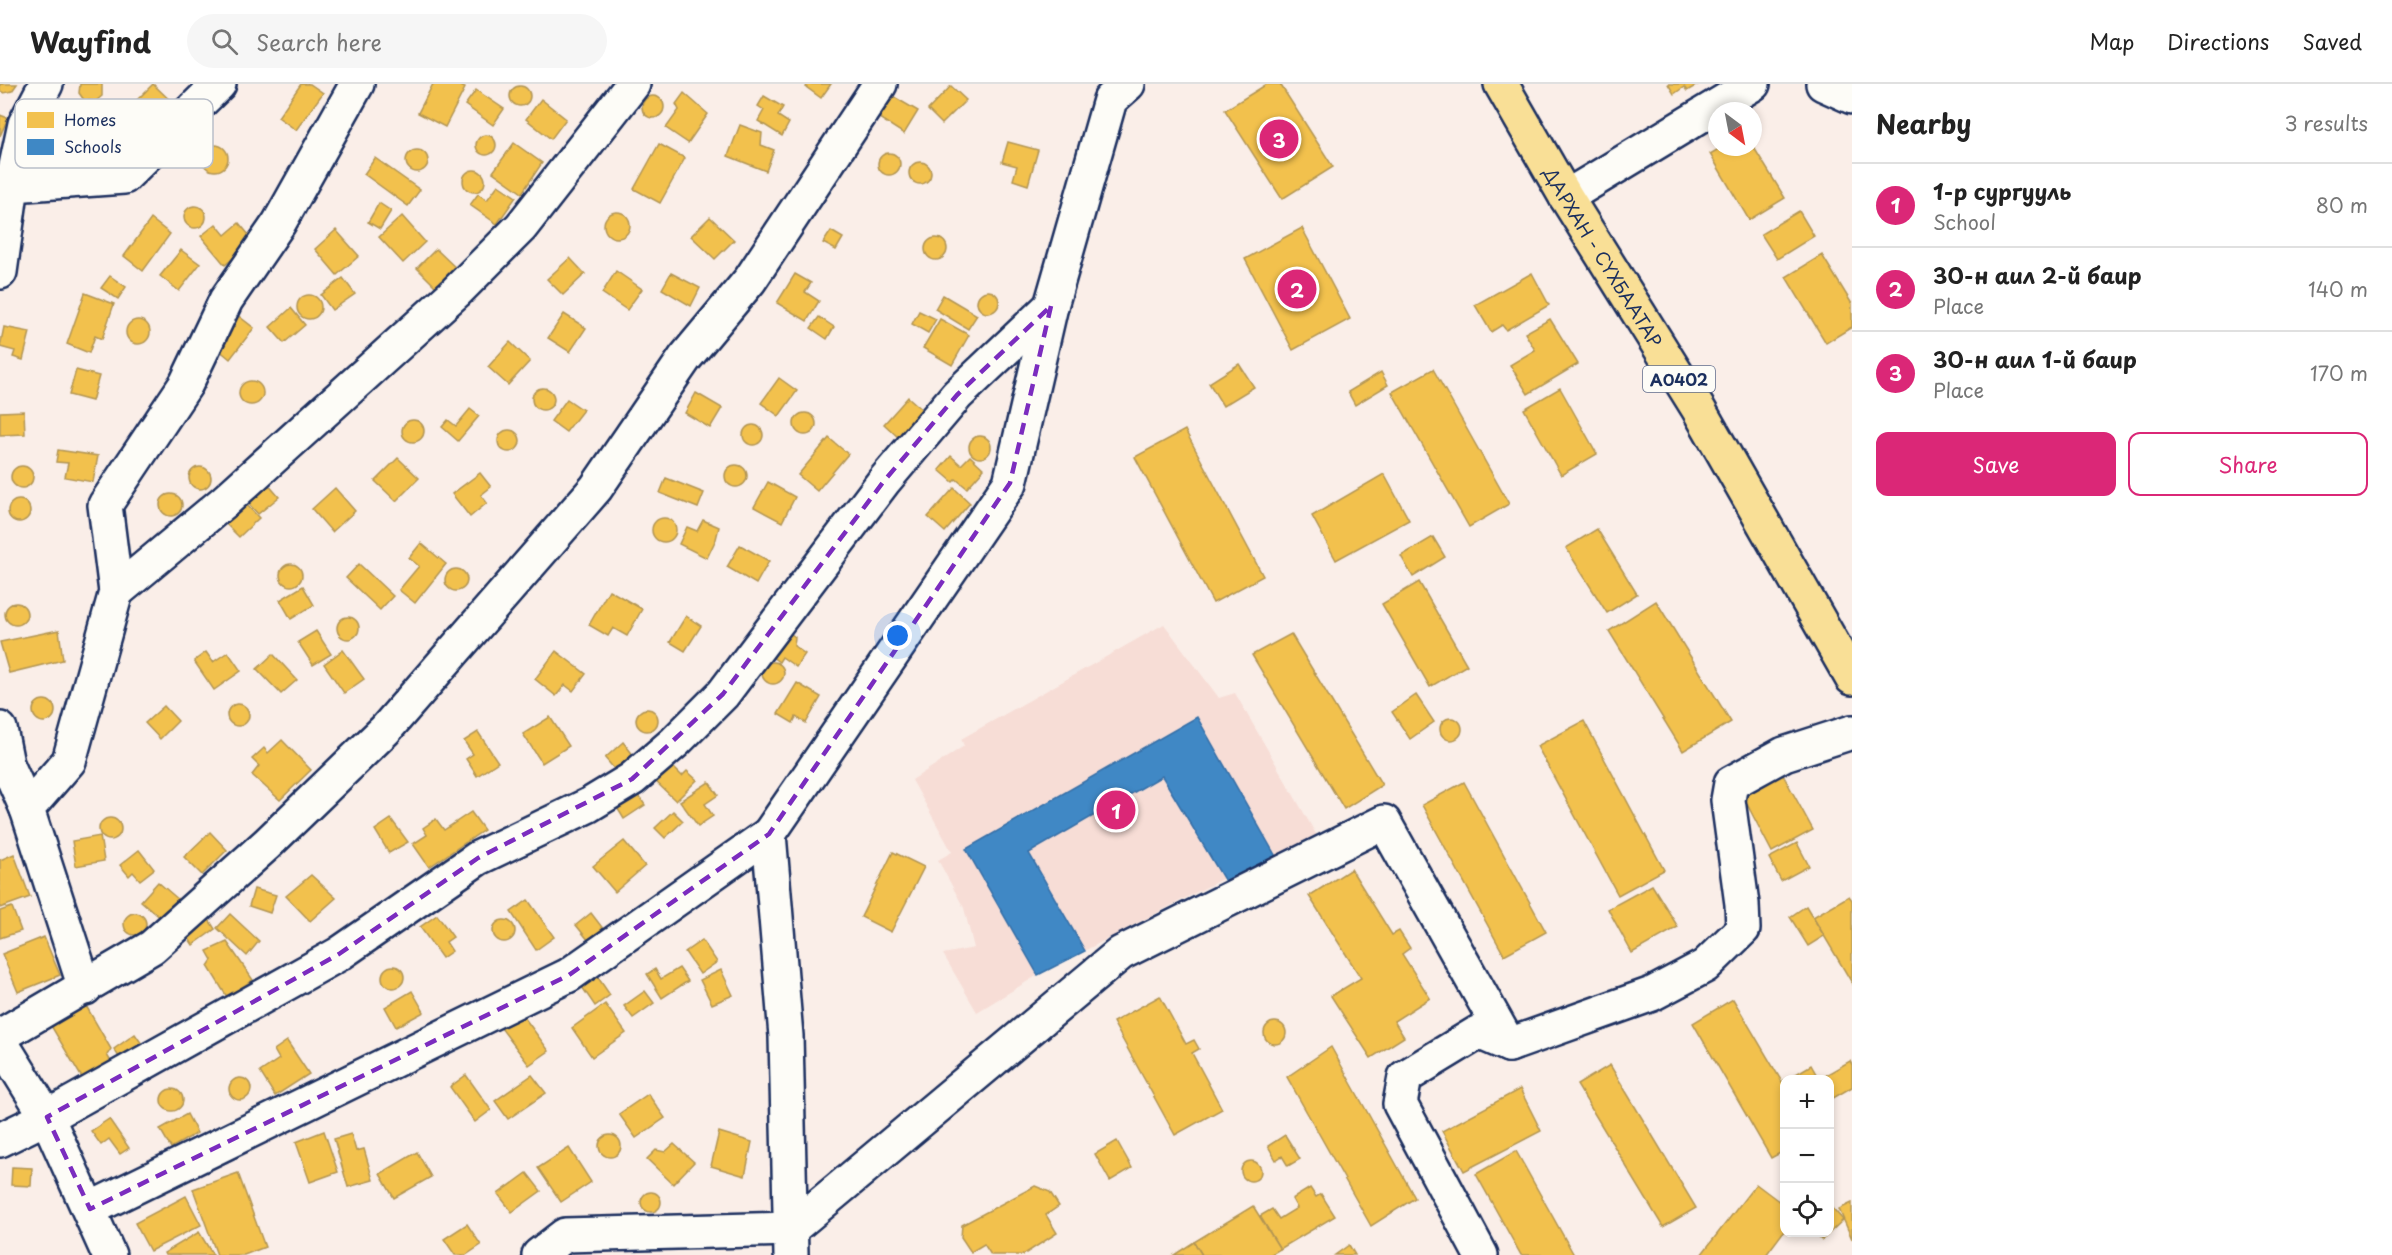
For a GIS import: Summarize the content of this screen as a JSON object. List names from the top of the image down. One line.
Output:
{"streets":{"highway":["ДАРХАН - СҮХБААТАР","A0402"]},"legend":["Homes","Schools"],"north":"bottom right","page":{"header":"Wayfind","search":"Search here","nav":["Map","Directions","Saved"],"heading":["Nearby","3 results"],"pins":["3","2","1"],"list":[{"mark":"1","name":"1-р сургууль","note":"School","value":"80 m"},{"mark":"2","name":"30-н аил 2-й баир","note":"Place","value":"140 m"},{"mark":"3","name":"30-н аил 1-й баир","note":"Place","value":"170 m"}],"buttons":["Save","Share"],"map_buttons":["+","−"]}}
